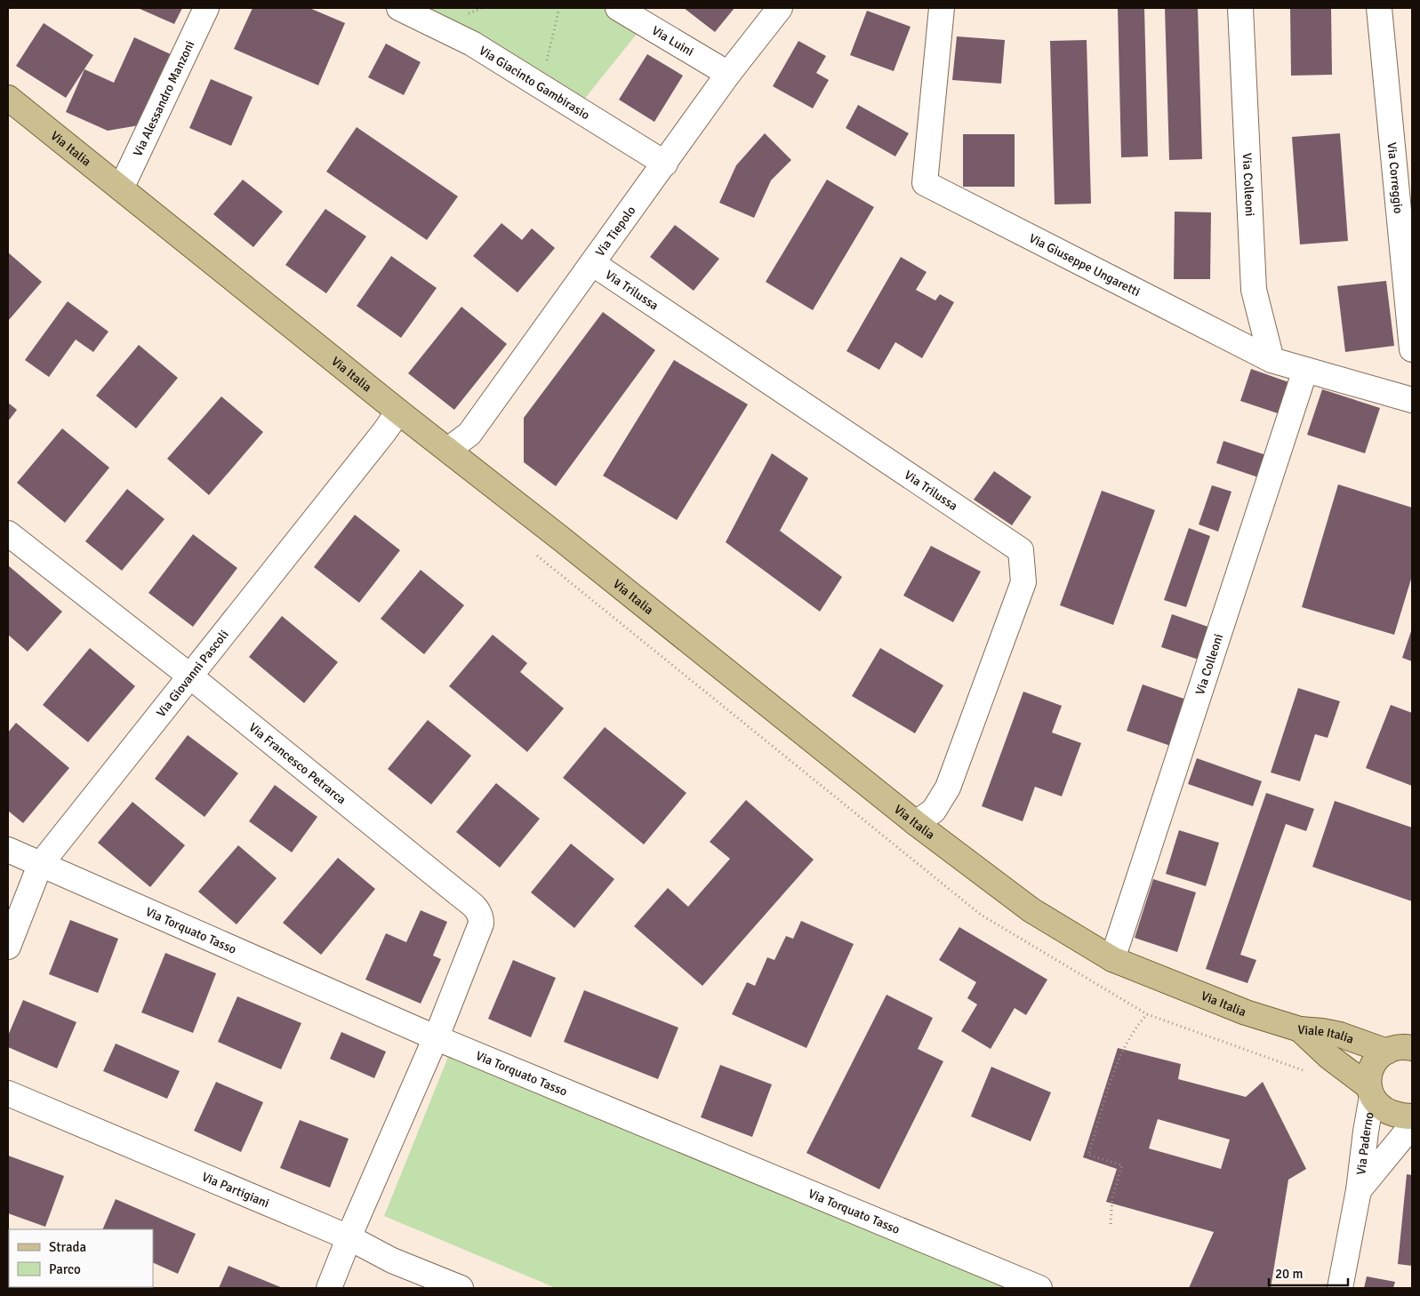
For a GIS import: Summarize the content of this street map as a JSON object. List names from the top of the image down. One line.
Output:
{"streets":{"main road":["Via Italia","Viale Italia"],"street":["Via Luini","Via Giacinto Gambirasio","Via Alessandro Manzoni","Via Correggio","Via Colleoni","Via Tiepolo","Via Giuseppe Ungaretti","Via Trilussa","Via Giovanni Pascoli","Via Francesco Petrarca","Via Torquato Tasso","Via Paderno","Via Partigiani"]},"crossings":[["Via Luini","Via Tiepolo"],["Via Giacinto Gambirasio","Via Tiepolo"],["Via Alessandro Manzoni","Via Italia"],["Via Italia","Via Colleoni"],["Via Italia","Via Tiepolo"],["Via Italia","Via Trilussa"],["Via Italia","Via Giovanni Pascoli"],["Via Italia","Viale Italia"],["Via Colleoni","Via Giuseppe Ungaretti"],["Via Tiepolo","Via Trilussa"],["Via Giovanni Pascoli","Via Francesco Petrarca"],["Via Giovanni Pascoli","Via Torquato Tasso"],["Via Francesco Petrarca","Via Torquato Tasso"],["Via Francesco Petrarca","Via Partigiani"],["Viale Italia","Via Paderno"]],"legend":["Strada","Parco"],"scale_bar":"20 m"}
